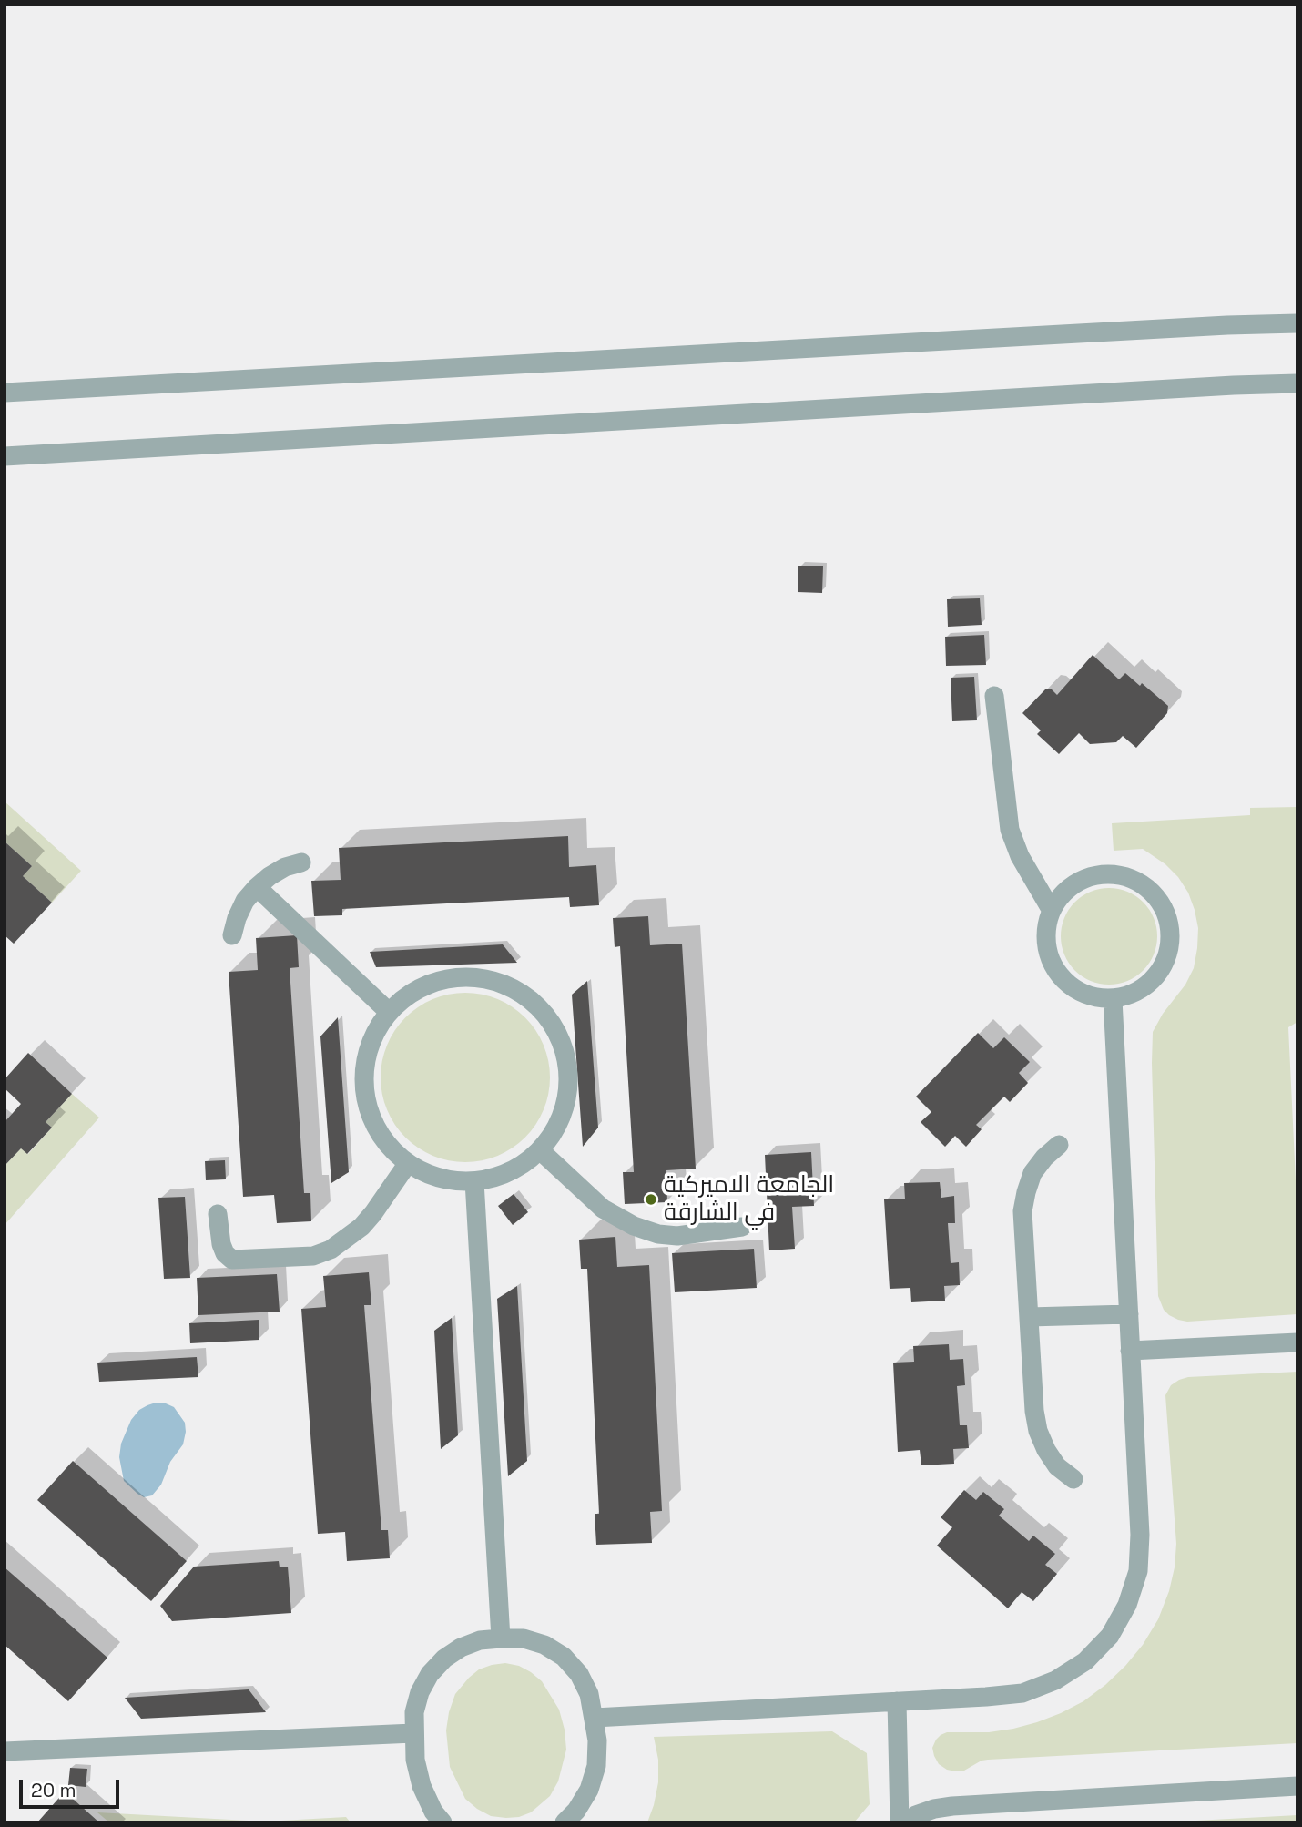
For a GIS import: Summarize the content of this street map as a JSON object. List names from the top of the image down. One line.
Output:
{"places":["الجامعة الاميركية في الشارقة"],"scale_bar":"20 m"}
